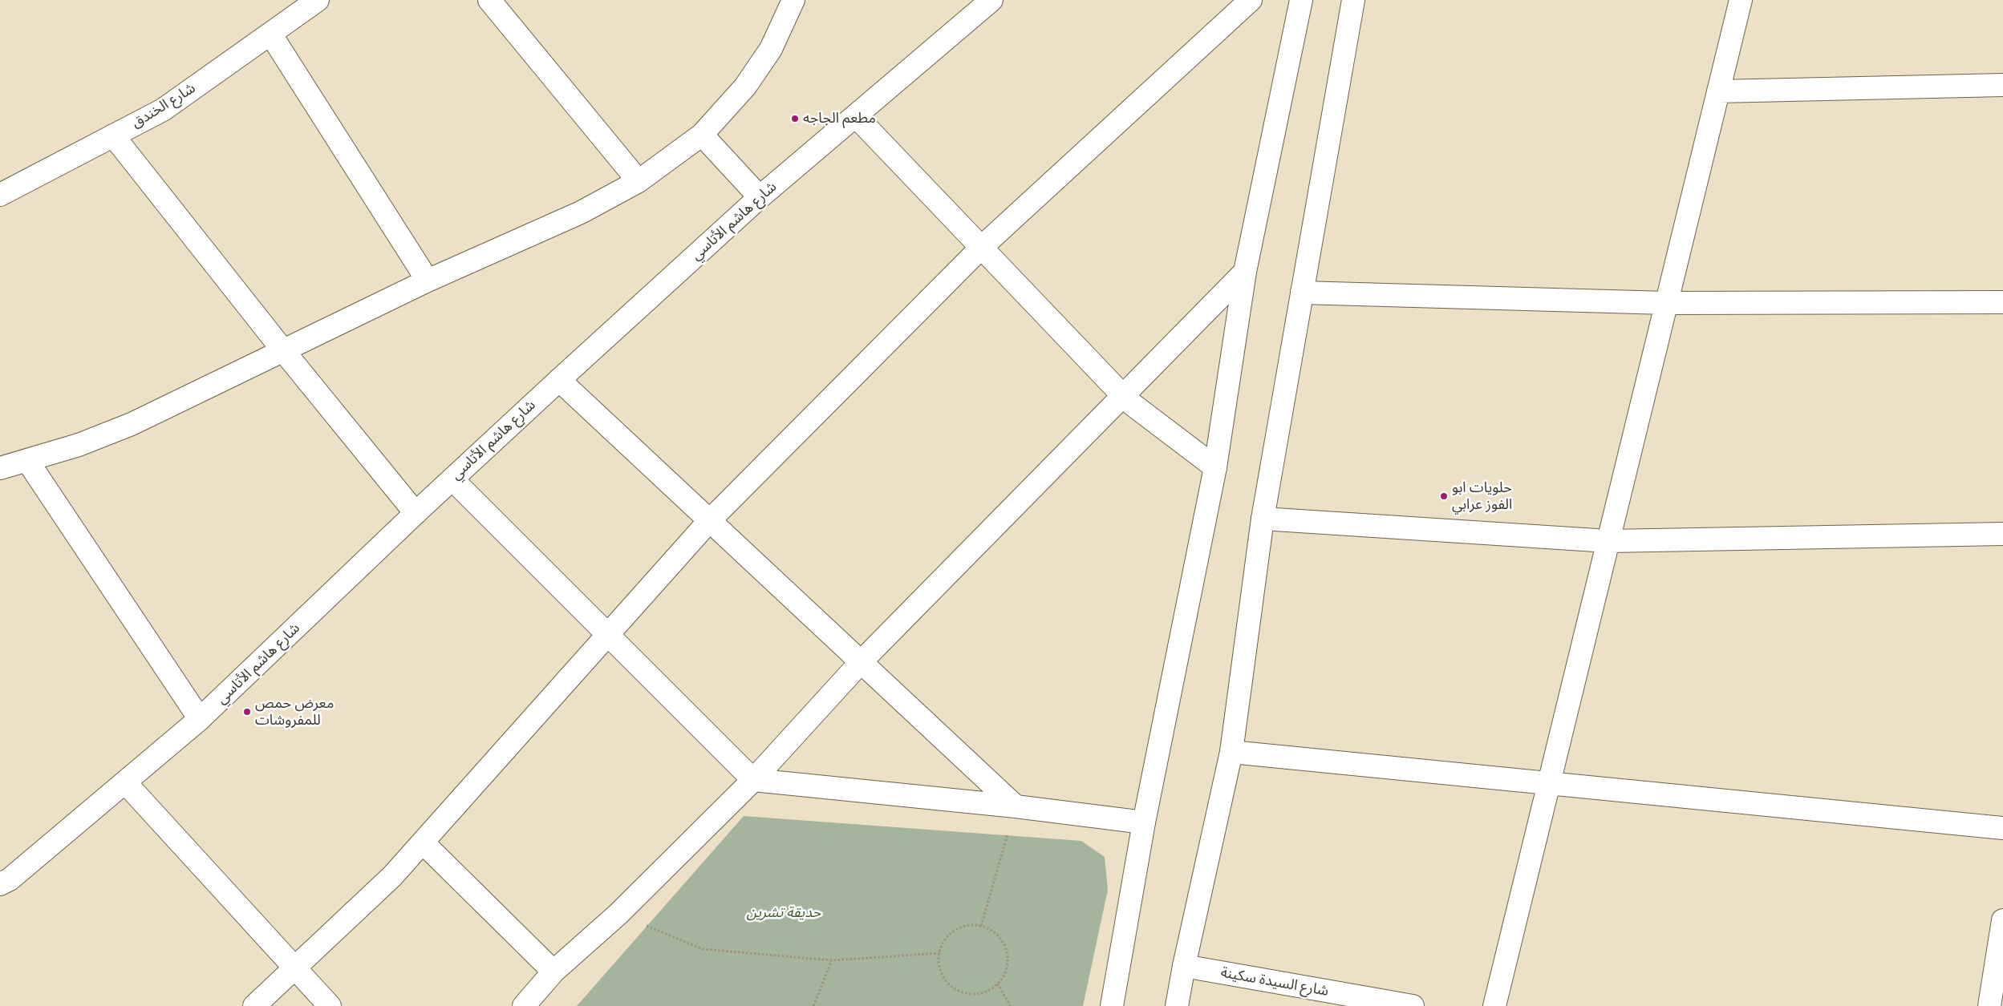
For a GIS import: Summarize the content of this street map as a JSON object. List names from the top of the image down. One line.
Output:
{"streets":{"main road":["شارع الخندق","شارع هاشم الأتاسي","شارع السيدة سكينة"]},"parks":["حديقة تشرين"],"places":["مطعم الجاجه","حلويات ابو الفوز عرابي","معرض حمص للمفروشات"]}
